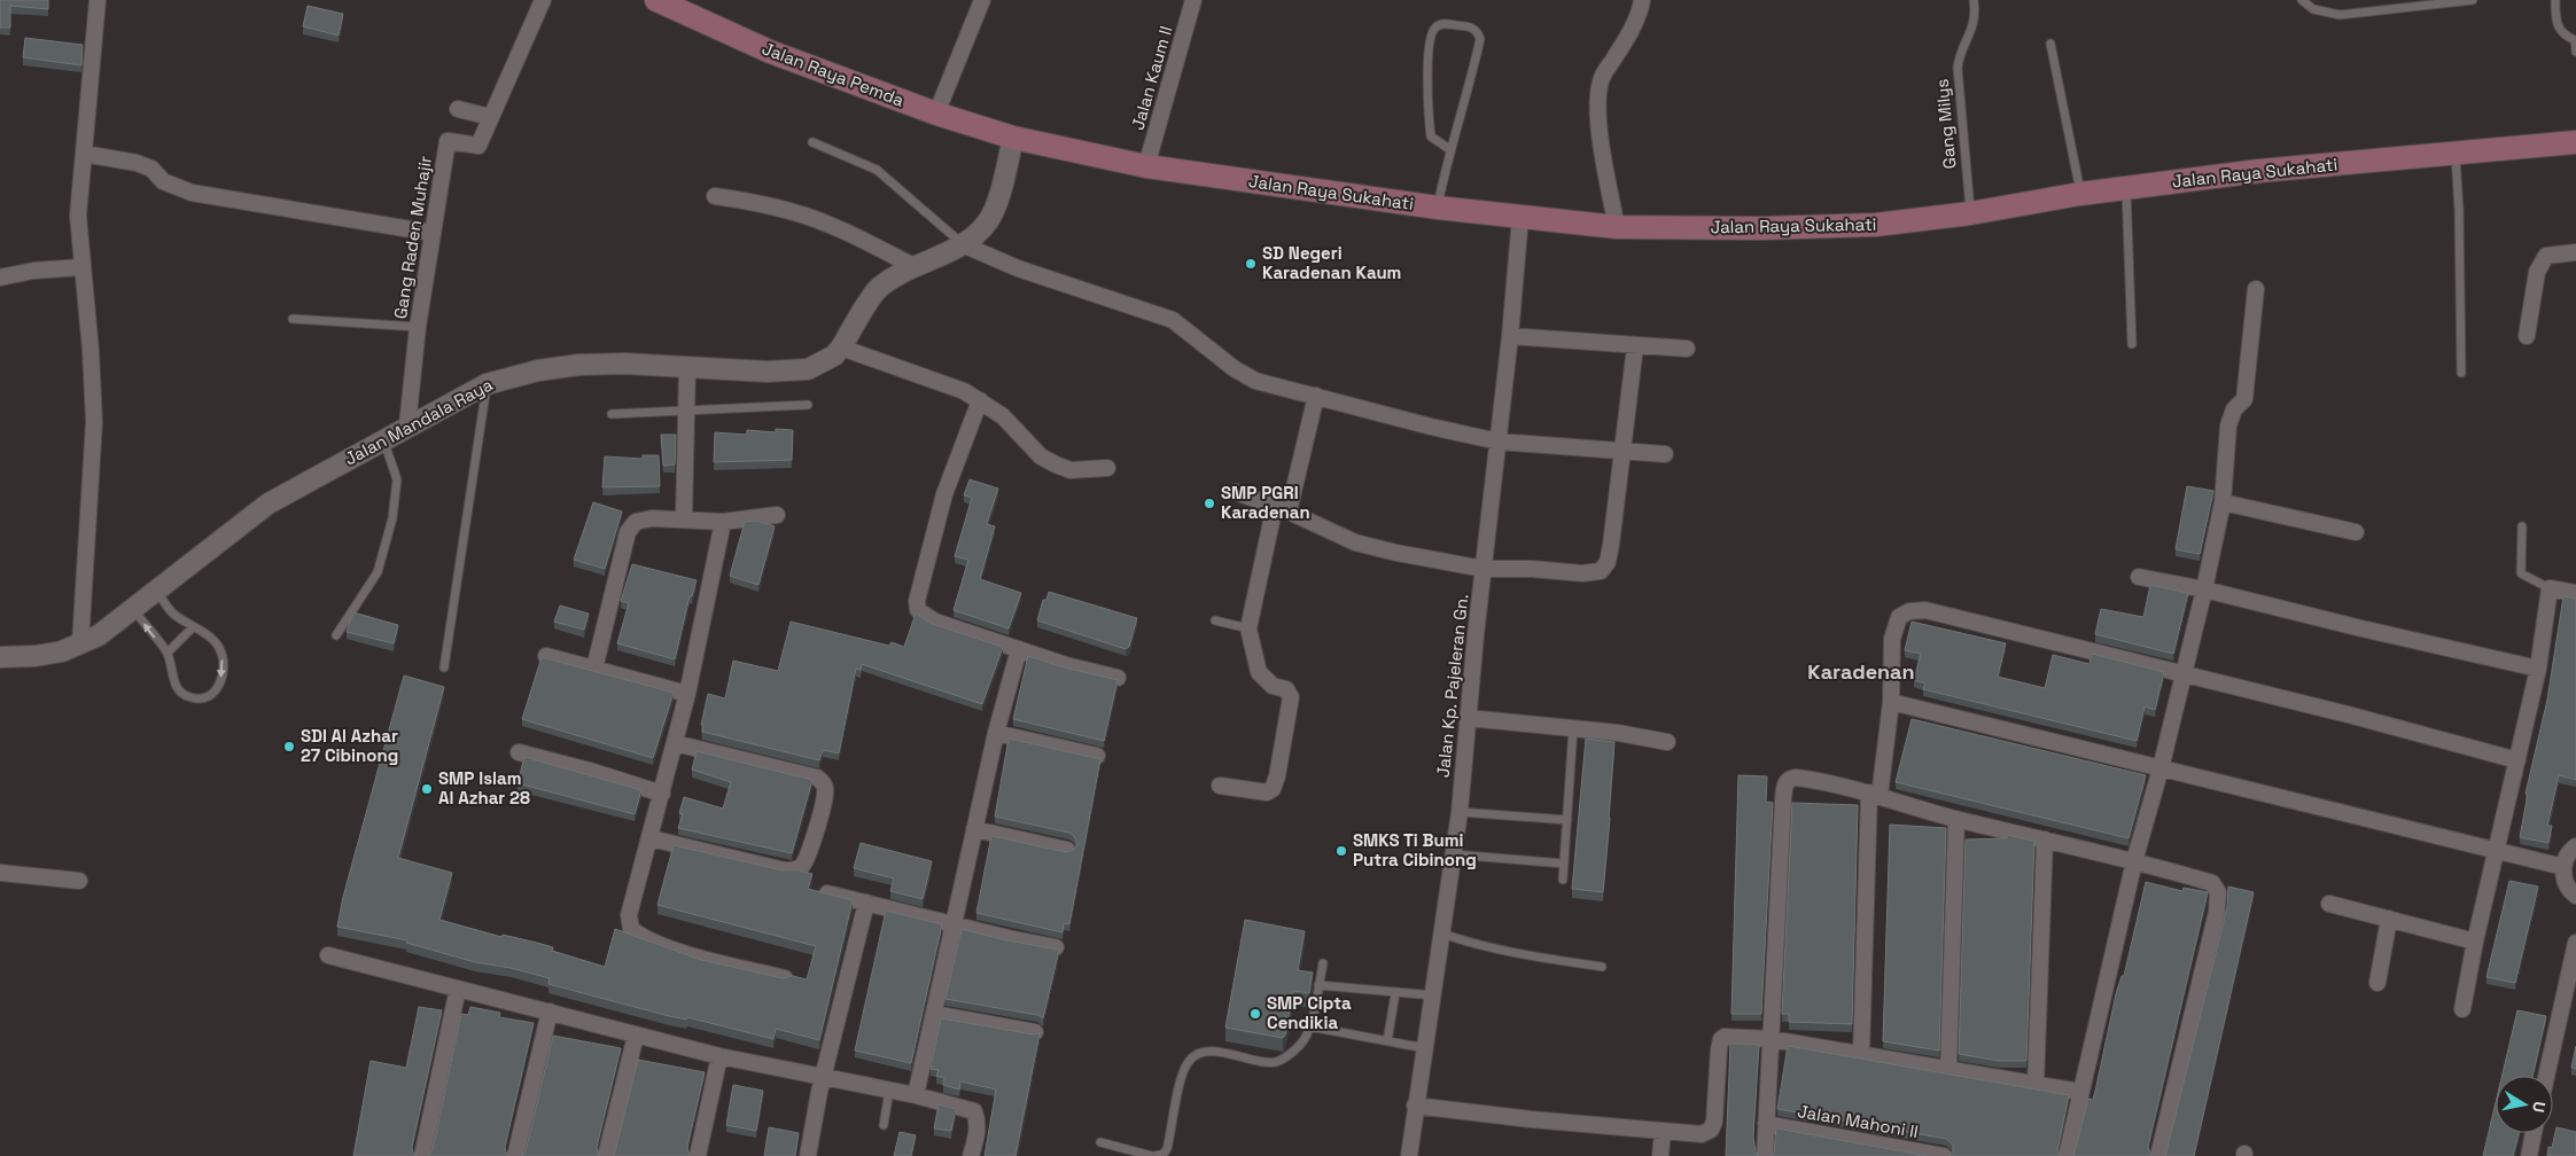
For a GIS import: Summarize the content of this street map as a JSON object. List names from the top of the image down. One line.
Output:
{"streets":{"main road":["Jalan Raya Pemda","Jalan Raya Sukahati"],"street":["Jalan Kaum II","Gang Raden Muhajir","Jalan Mandala Raya","Jalan Kp. Pajeleran Gn.","Jalan Mahoni II"],"lane":["Gang Milys"]},"crossings":[["Jalan Raya Pemda","Jalan Raya Sukahati"],["Jalan Raya Pemda","Jalan Mandala Raya"],["Jalan Kaum II","Jalan Raya Sukahati"],["Gang Milys","Jalan Raya Sukahati"],["Jalan Raya Sukahati","Jalan Mandala Raya"],["Jalan Raya Sukahati","Jalan Kp. Pajeleran Gn."],["Gang Raden Muhajir","Jalan Mandala Raya"]],"districts":["Karadenan"],"places":["SD Negeri Karadenan Kaum","SMP PGRI Karadenan","SDI Al Azhar 27 Cibinong","SMP Islam Al Azhar 28","SMKS Ti Bumi Putra Cibinong","SMP Cipta Cendikia"],"north":"right"}
